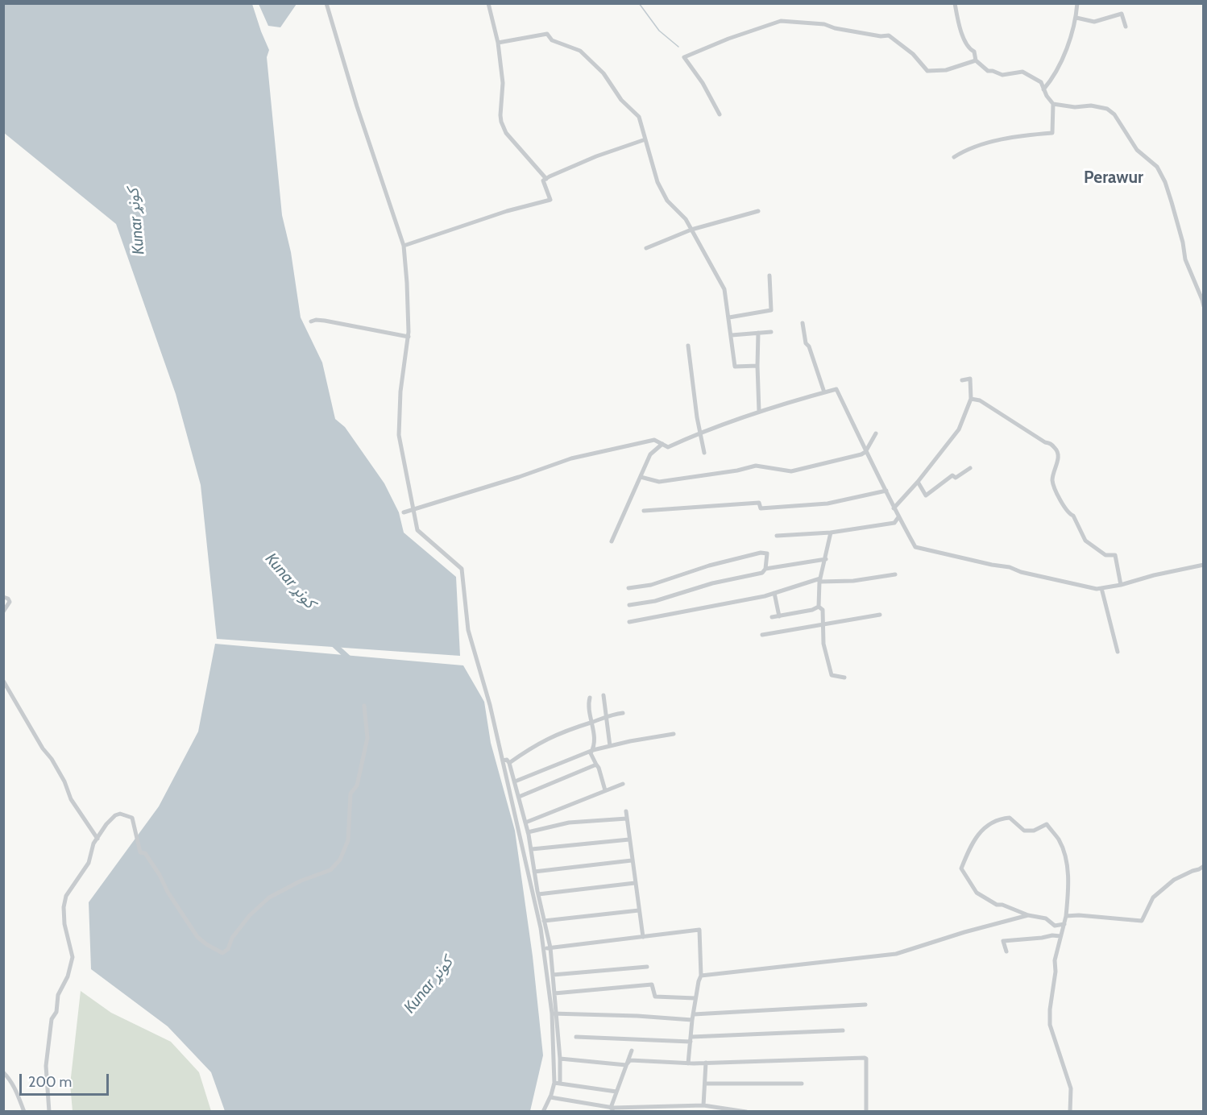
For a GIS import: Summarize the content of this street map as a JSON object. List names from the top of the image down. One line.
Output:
{"districts":["Perawur"],"water":["Kunar کونړ"],"scale_bar":"200 m"}
